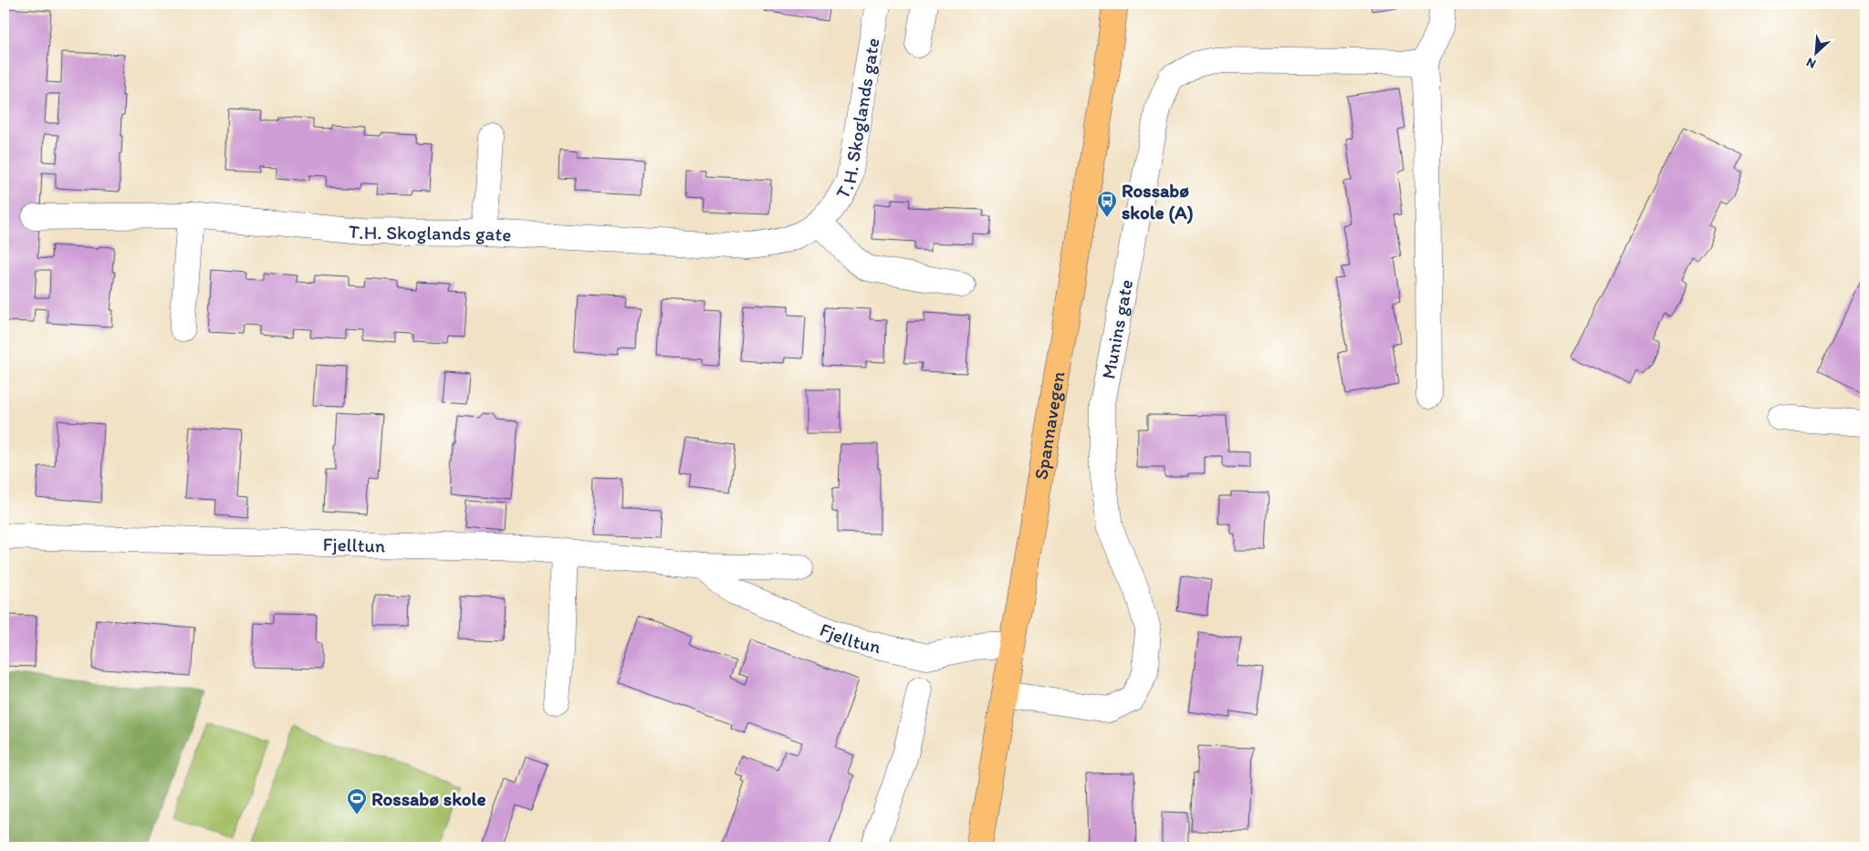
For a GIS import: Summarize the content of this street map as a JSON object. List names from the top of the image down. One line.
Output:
{"streets":{"main road":["Spannavegen"],"street":["T.H. Skoglands gate","Munins gate","Fjelltun"]},"crossings":[["Munins gate","Spannavegen"],["Spannavegen","Fjelltun"]],"places":{"bus stop":["Rossabø skole (A)"],"sports":["Rossabø skole"]},"north":"bottom left"}
